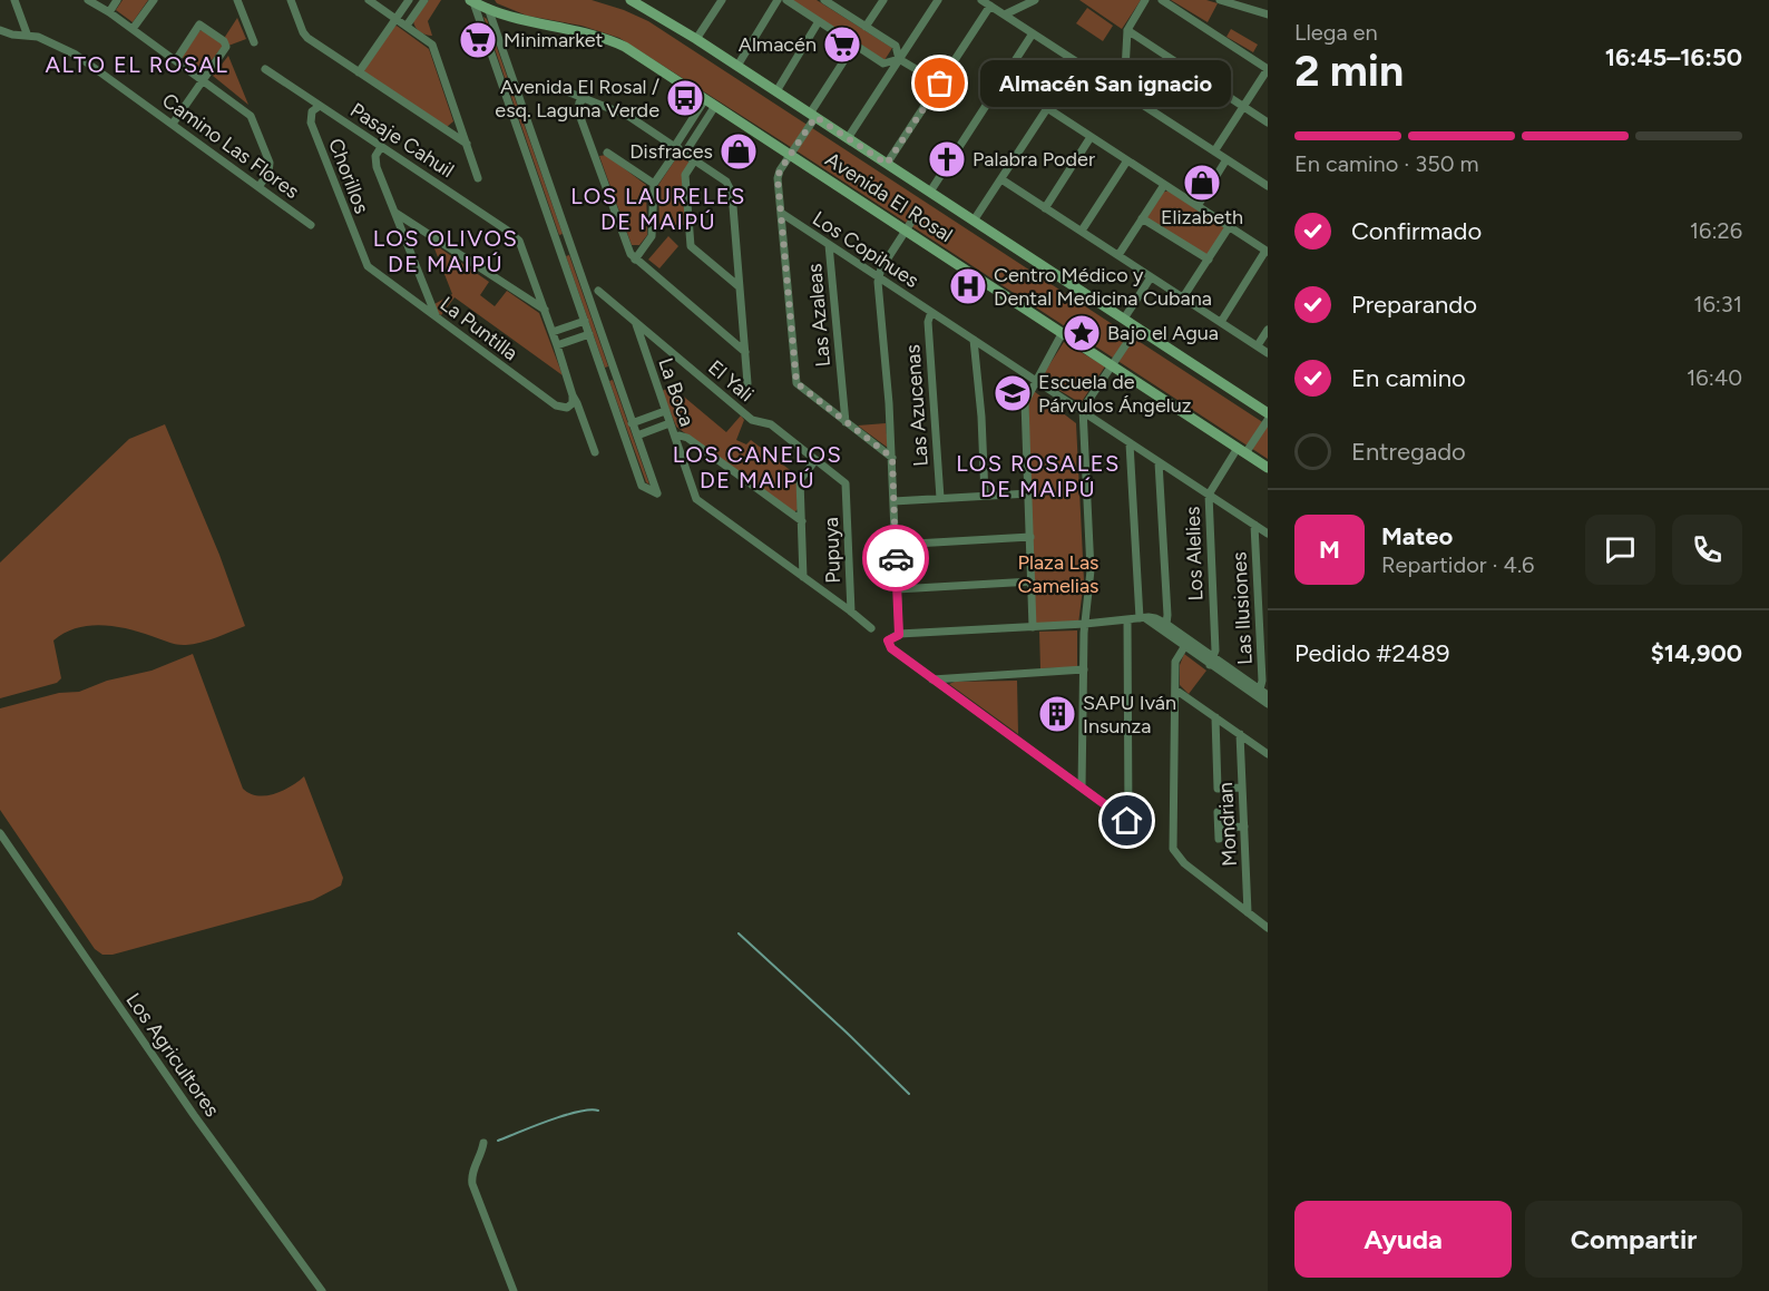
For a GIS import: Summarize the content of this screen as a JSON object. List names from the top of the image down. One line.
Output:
{"streets":{"street":["Pasaje Cahuil","Camino Las Flores","Chorillos","Avenida El Rosal","Los Copihues","Las Azaleas","La Puntilla","El Yali","La Boca","Las Azucenas","Pupuya","Los Alelies","Las Ilusiones","Mondrian","Los Agricultores"]},"crossings":[["Pasaje Cahuil","Chorillos"],["Chorillos","La Puntilla"],["Avenida El Rosal","Los Alelies"],["Los Copihues","Las Azaleas"],["Los Copihues","Las Azucenas"],["Los Copihues","Los Alelies"],["Los Copihues","Las Ilusiones"],["El Yali","La Boca"],["El Yali","Pupuya"],["La Boca","Pupuya"]],"districts":["ALTO EL ROSAL","LOS LAURELES DE MAIPÚ","LOS OLIVOS DE MAIPÚ","LOS CANELOS DE MAIPÚ","LOS ROSALES DE MAIPÚ"],"parks":["Plaza Las Camelias"],"places":{"supermarket":["Minimarket","Almacén"],"other":["Almacén San ignacio"],"bus stop":["Avenida El Rosal / esq. Laguna Verde"],"shop":["Disfraces","Elizabeth"],"church":["Palabra Poder"],"hospital":["Centro Médico y Dental Medicina Cubana"],"place":["Bajo el Agua"],"school or university":["Escuela de Párvulos Ángeluz"],"building":["SAPU Iván Insunza"]},"page":{"heading":["2 min","Llega en","16:45–16:50"],"panel":["Mateo","Repartidor · 4.6","Pedido #2489","$14,900"],"bubble":"Almacén San ignacio","bar":"En camino · 350 m","list":[["Confirmado","16:26"],["Preparando","16:31"],["En camino","16:40"],"Entregado"],"round":"M","buttons":["Ayuda","Compartir"]}}
